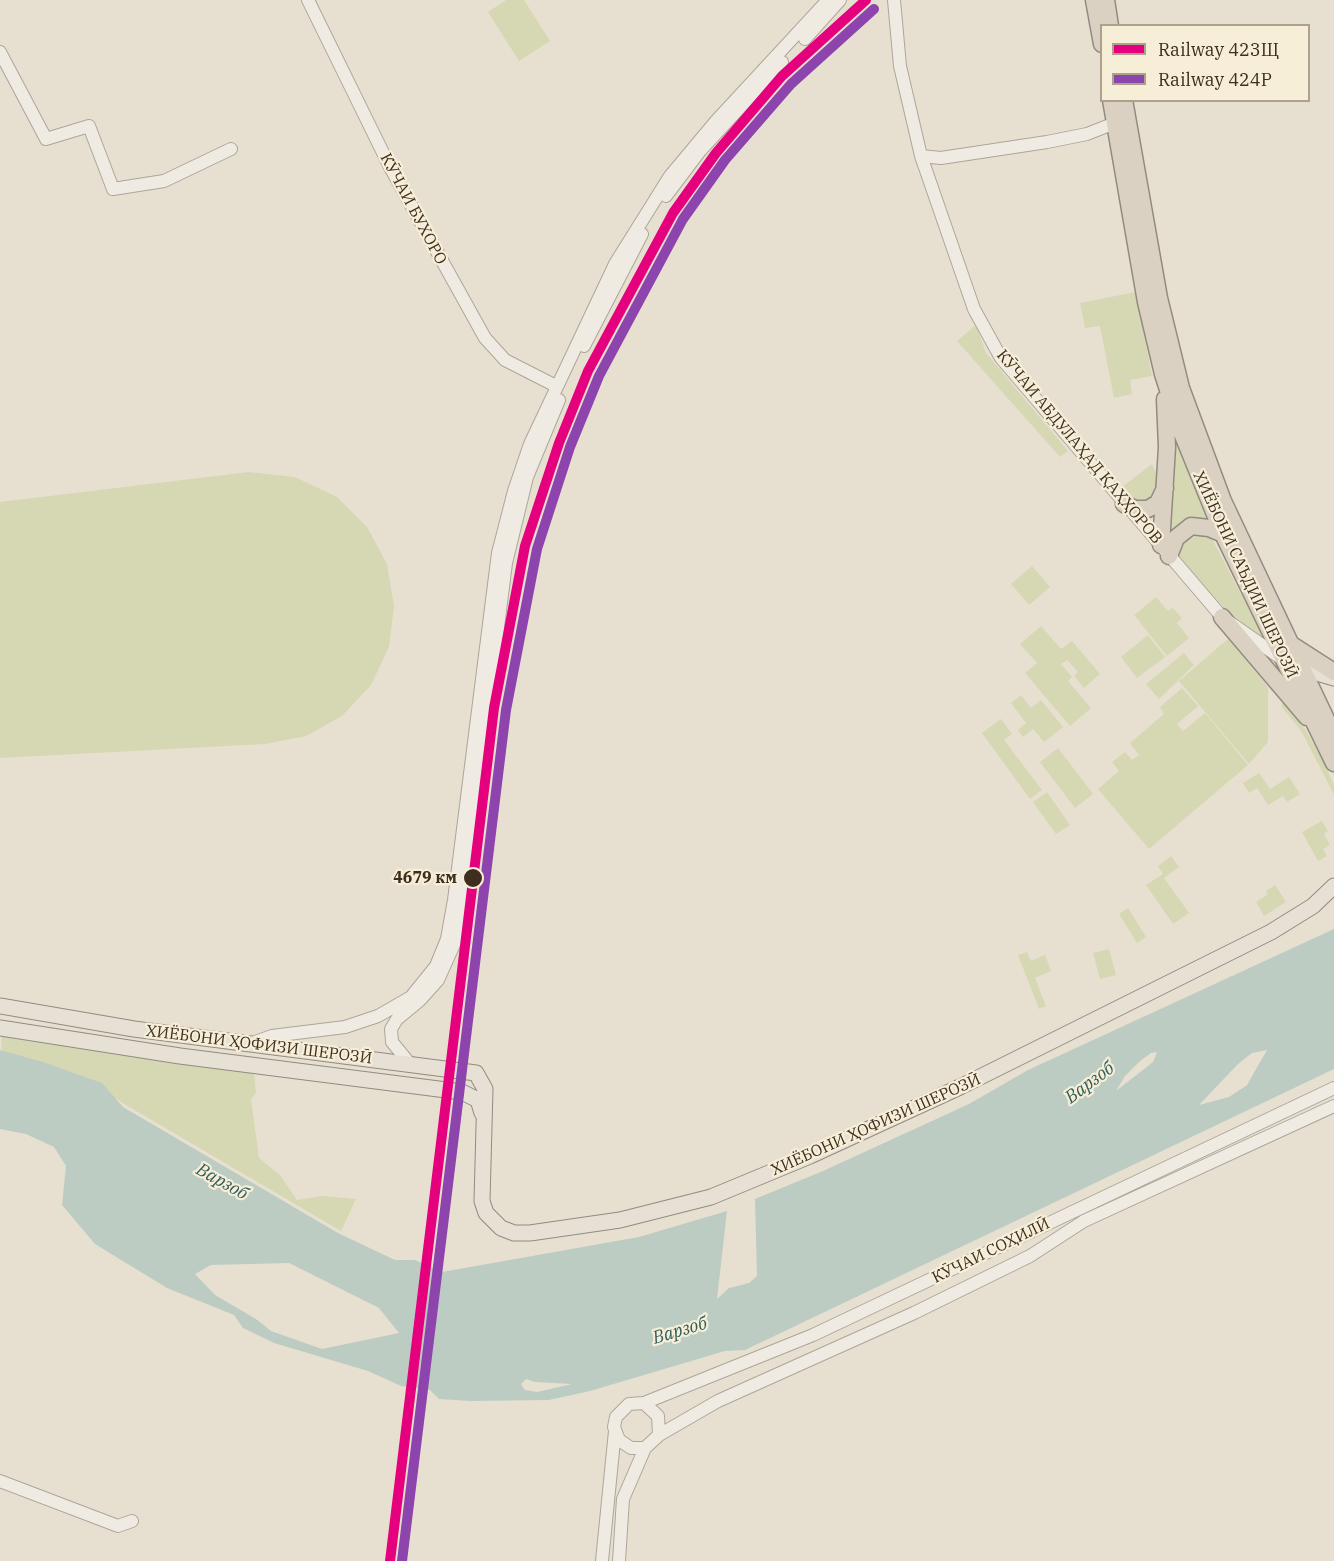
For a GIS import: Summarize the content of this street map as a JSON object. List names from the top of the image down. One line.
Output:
{"streets":{"highway":["ХИЁБОНИ САЪДИИ ШЕРОЗӢ"],"main road":["КӮЧАИ АБДУЛАҲАД ҚАҲҲОРОВ","ХИЁБОНИ ҲОФИЗИ ШЕРОЗӢ"],"street":["КӮЧАИ БУХОРО","КӮЧАИ СОҲИЛӢ"]},"crossings":[["КӮЧАИ АБДУЛАҲАД ҚАҲҲОРОВ","ХИЁБОНИ САЪДИИ ШЕРОЗӢ"]],"water":["Варзоб"],"places":["4679 км"],"lines":["rail line 423Щ","rail line 424Р"],"legend":["Railway 423Щ","Railway 424Р"]}
